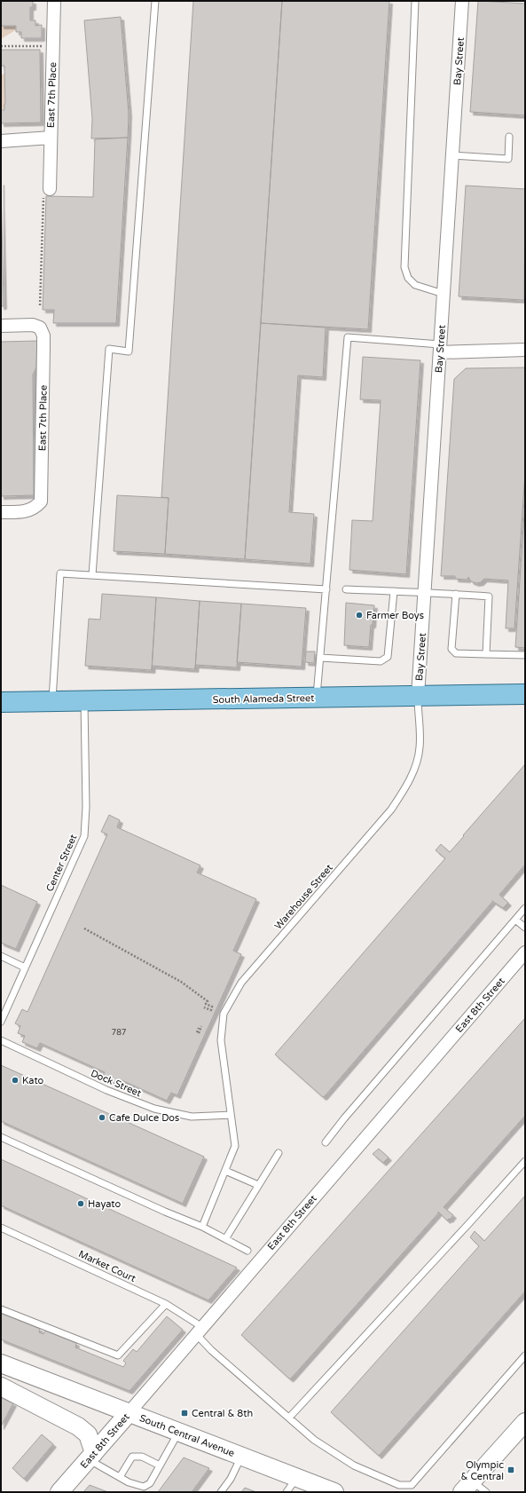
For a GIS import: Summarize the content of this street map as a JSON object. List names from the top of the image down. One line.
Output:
{"streets":{"main road":["South Alameda Street","East 8th Street","South Central Avenue"],"street":["Bay Street","East 7th Place"],"lane":["Center Street","Warehouse Street","Dock Street","Market Court"]},"crossings":[["Bay Street","South Alameda Street"],["Bay Street","Warehouse Street"],["South Alameda Street","Center Street"],["South Alameda Street","Warehouse Street"],["Warehouse Street","Dock Street"],["East 8th Street","Market Court"],["East 8th Street","South Central Avenue"]],"places":{"other":["Farmer Boys","Kato","Cafe Dulce Dos","Hayato"],"transit":["Central & 8th","Olympic & Central"]},"house_numbers":["787"]}
